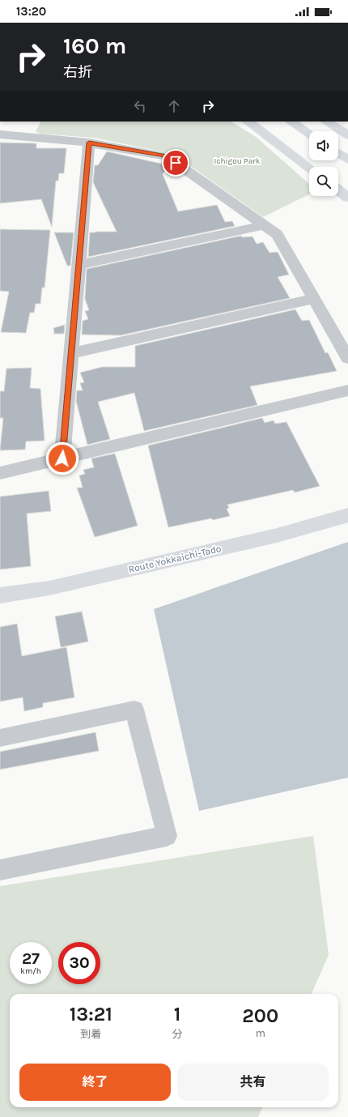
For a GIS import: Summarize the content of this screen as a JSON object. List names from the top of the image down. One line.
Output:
{"streets":{"main road":["Route Yokkaichi-Tado"]},"parks":["Ichigou Park"],"page":{"status":"13:20","turn":["160 m","右折"],"speed":"27 km/h","limit":"30","eta":["13:21","到着","1","分","200","m"],"buttons":["終了","共有"]}}
